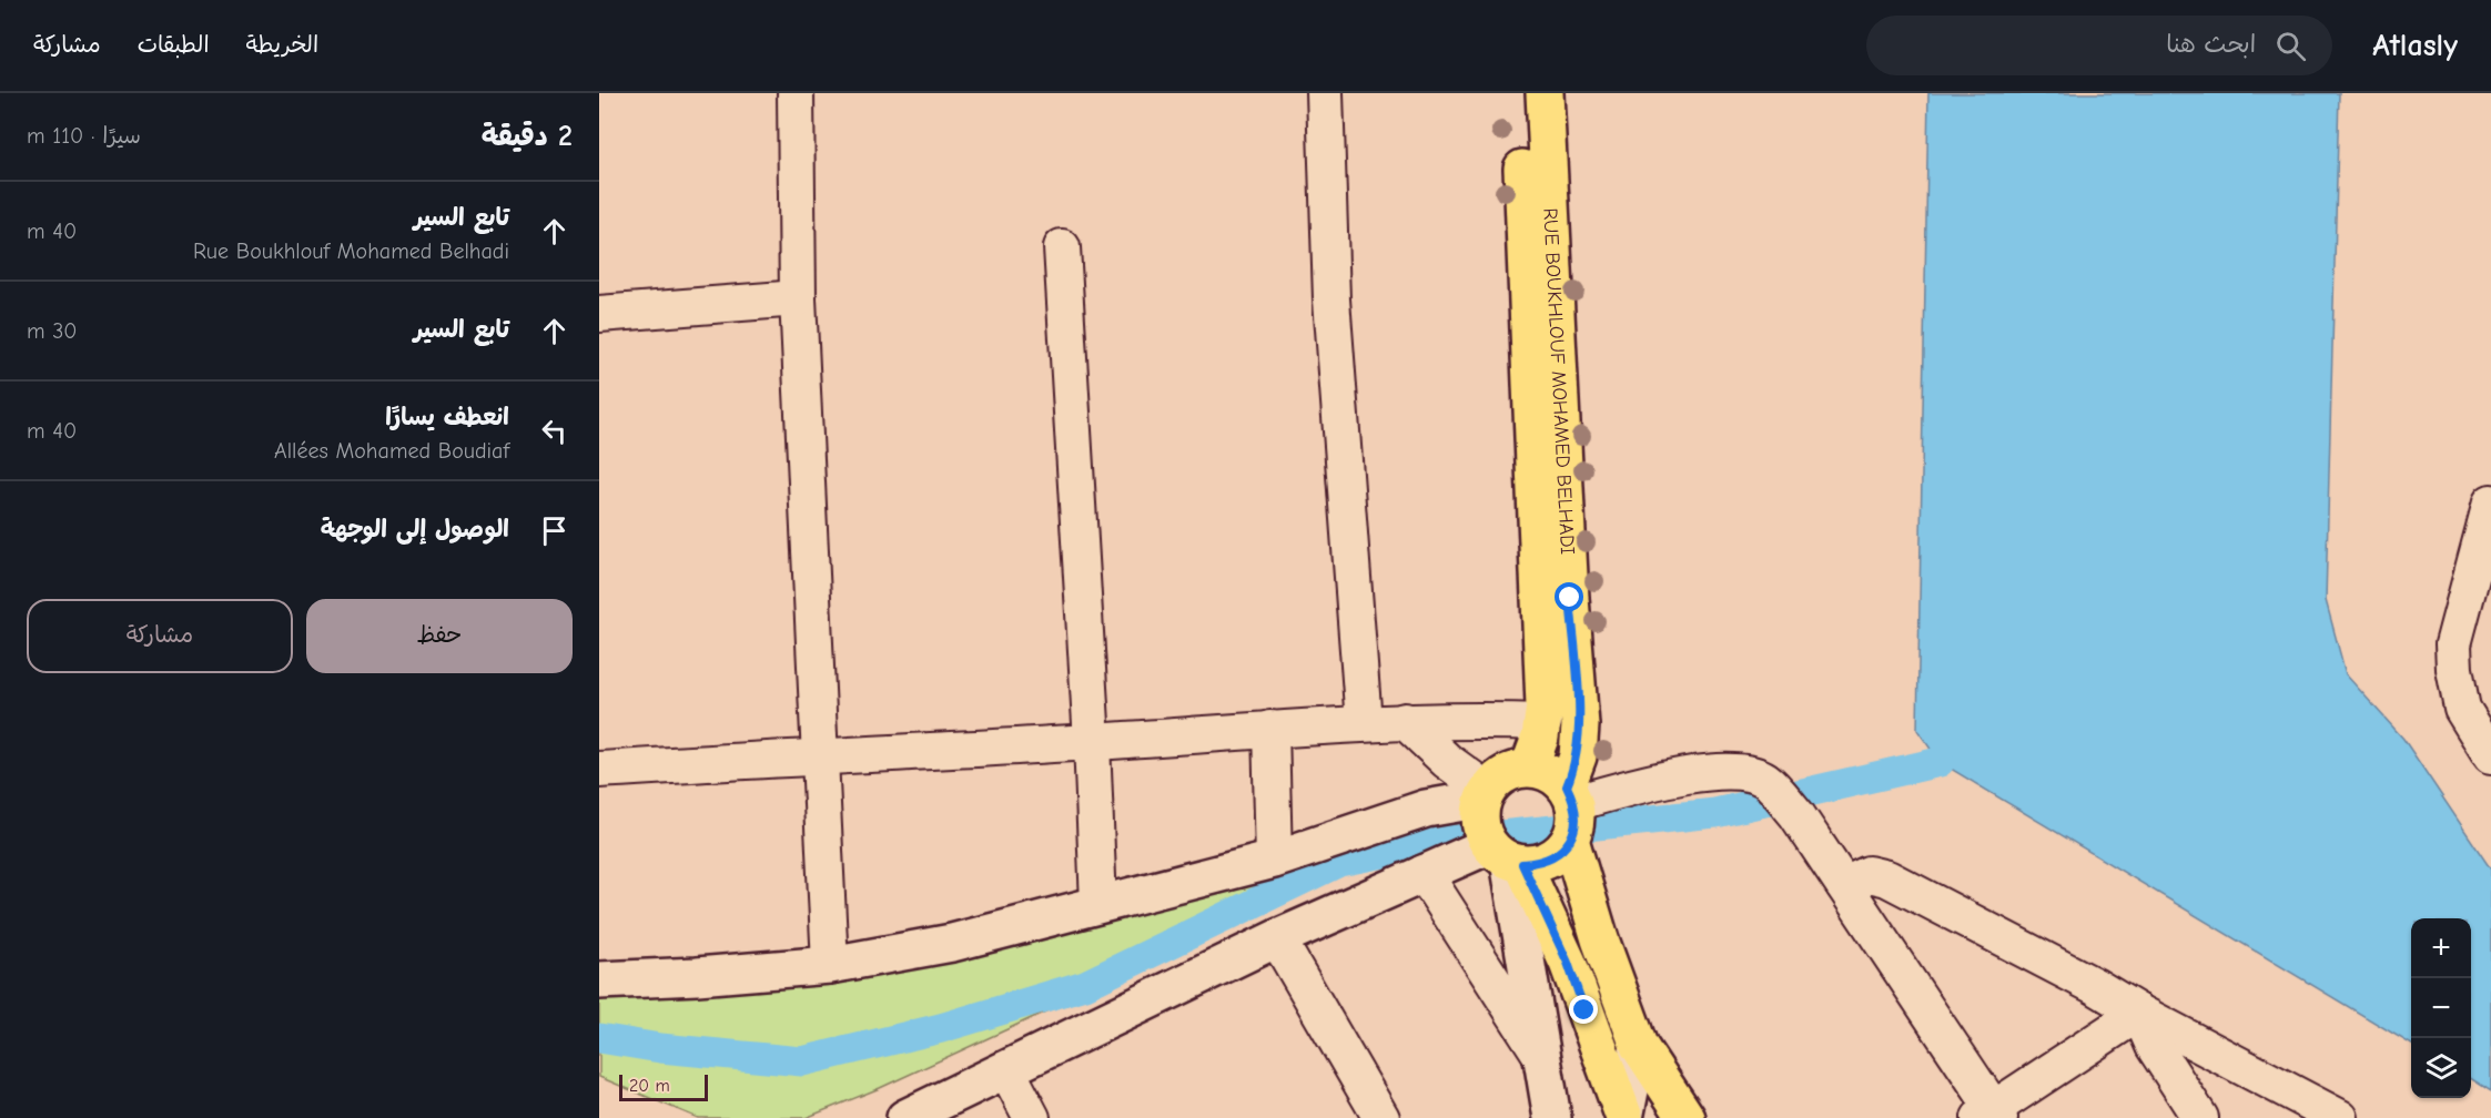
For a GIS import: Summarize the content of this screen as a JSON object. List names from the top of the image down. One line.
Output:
{"streets":{"main road":["RUE BOUKHLOUF MOHAMED BELHADI"]},"scale_bar":"20 m","page":{"header":"Atlasly","search":"ابحث هنا","nav":["الخريطة","الطبقات","مشاركة"],"heading":["2 دقيقة","سيرًا · 110 m"],"list":[["تابع السير","Rue Boukhlouf Mohamed Belhadi","40 m"],["تابع السير","30 m"],["انعطف يسارًا","Allées Mohamed Boudiaf","40 m"],"الوصول إلى الوجهة"],"buttons":["حفظ","مشاركة"],"map_buttons":["+","−"],"scale":"20 m"}}
